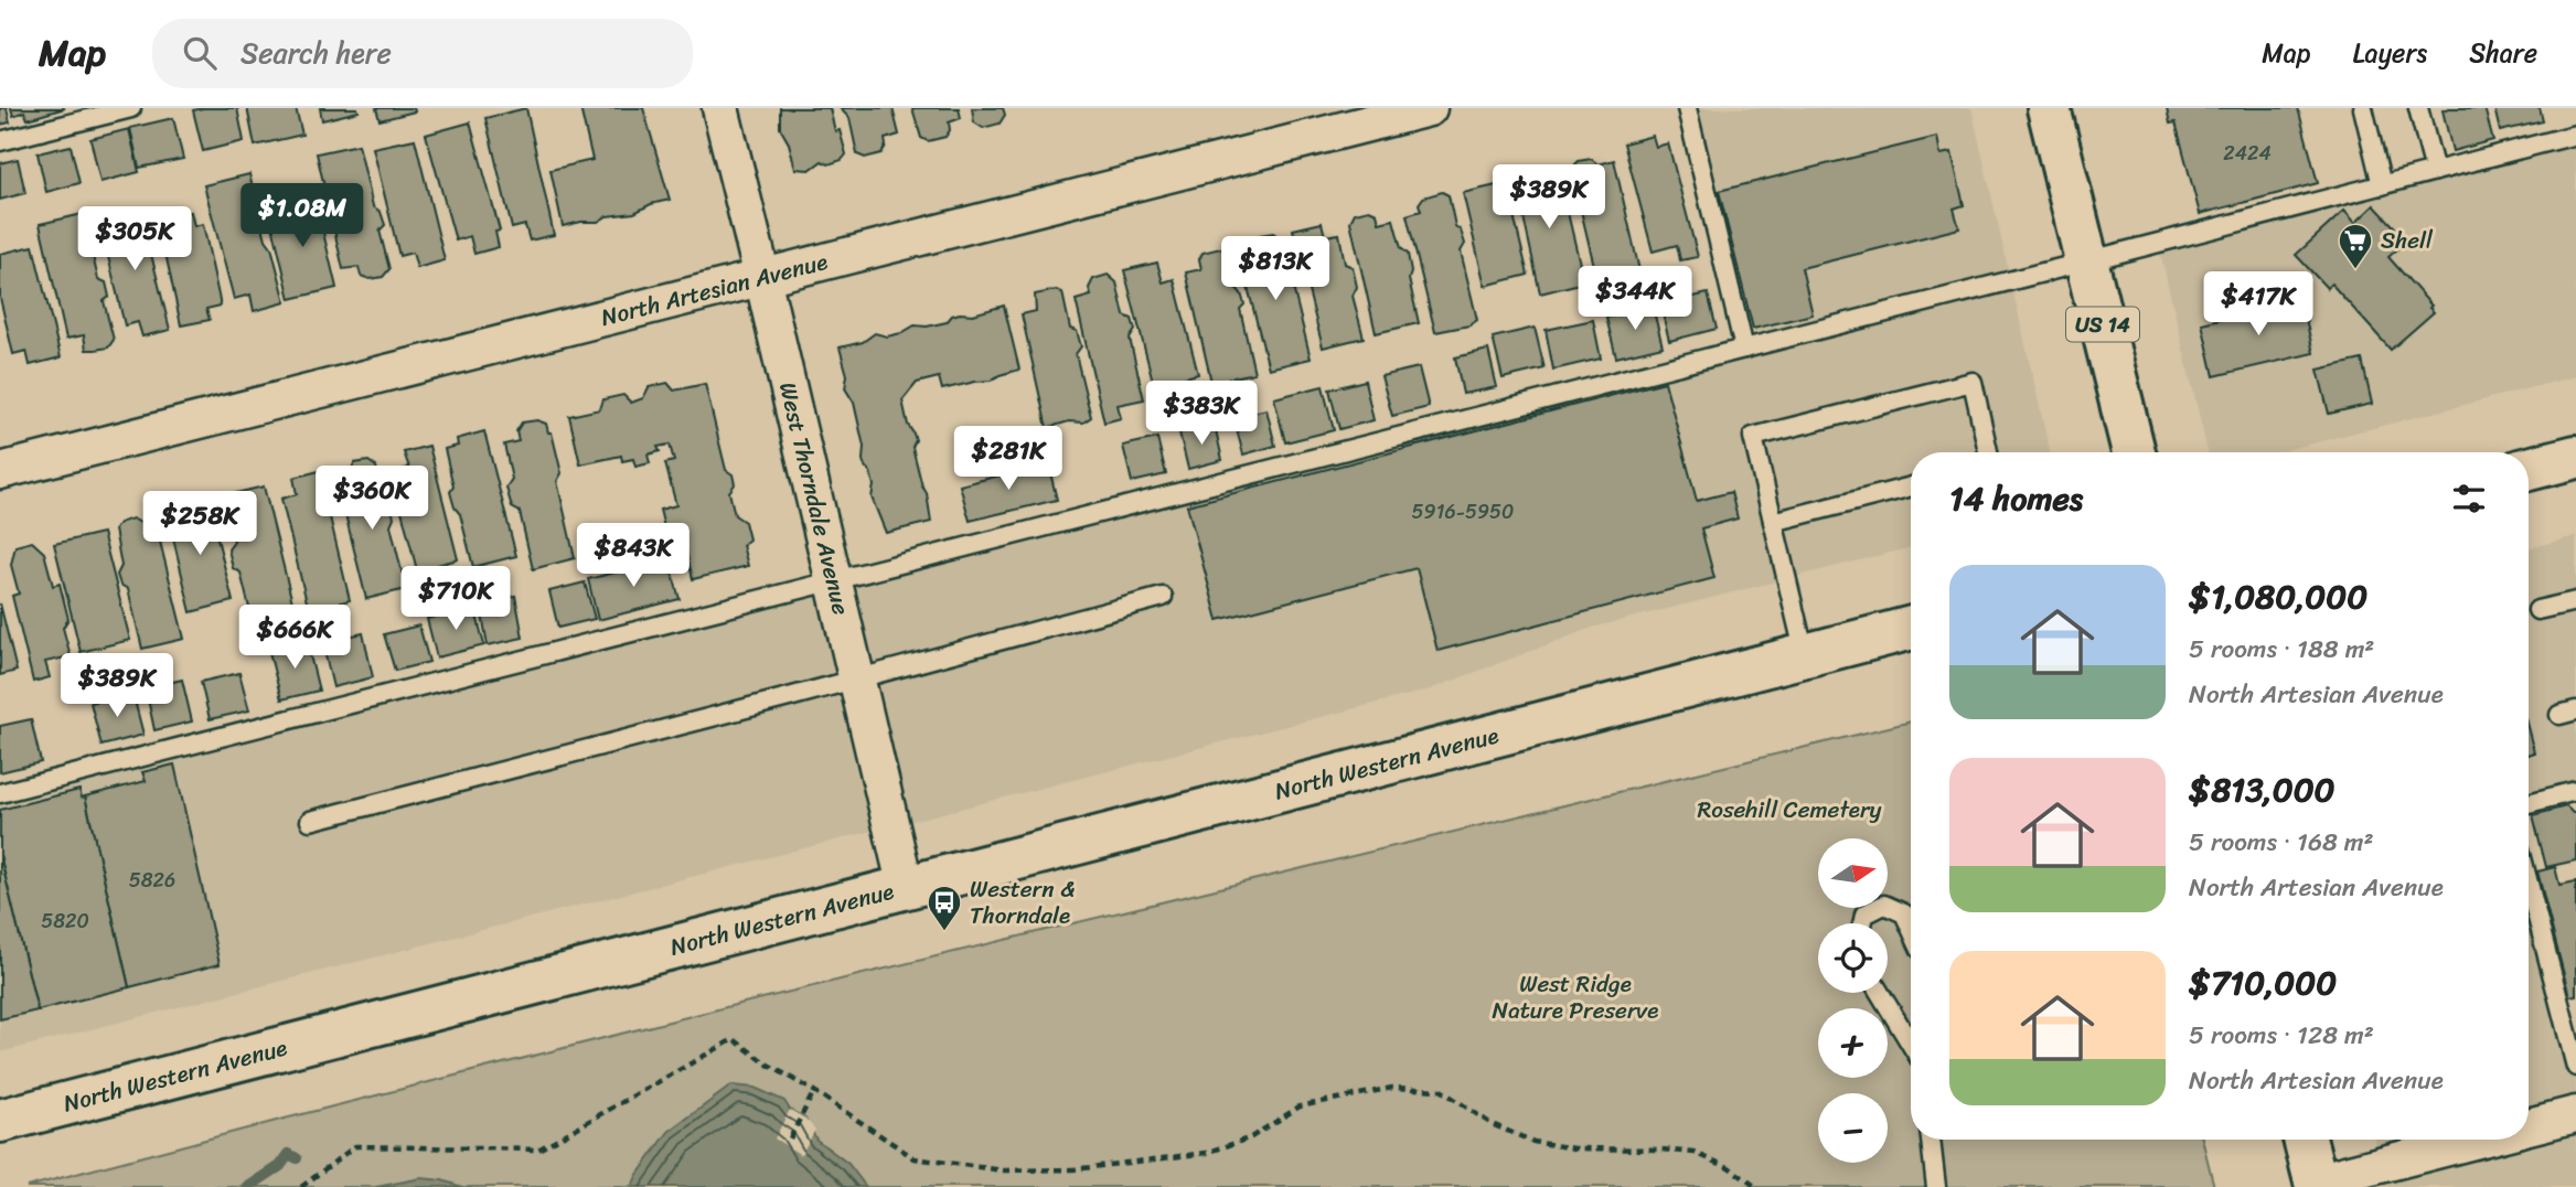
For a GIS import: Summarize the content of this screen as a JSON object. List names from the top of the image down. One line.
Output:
{"streets":{"main road":["US 14","North Western Avenue"],"street":["North Artesian Avenue","West Thorndale Avenue"]},"crossings":[["North Artesian Avenue","West Thorndale Avenue"],["West Thorndale Avenue","North Western Avenue"]],"parks":["Rosehill Cemetery","West Ridge Nature Preserve"],"places":{"supermarket":["Shell"],"bus stop":["Western & Thorndale"]},"house_numbers":["2424","5916-5950","5826","5820"],"north":"right","page":{"header":"Map","search":"Search here","nav":["Map","Layers","Share"],"price":["$389K","$1.08M","$305K","$813K","$344K","$417K","$383K","$281K","$360K","$258K","$843K","$710K","$666K","$389K"],"heading":"14 homes","list":[{"name":"$1,080,000","note":"5 rooms · 188 m² · North Artesian Avenue"},{"name":"$813,000","note":"5 rooms · 168 m² · North Artesian Avenue"},{"name":"$710,000","note":"5 rooms · 128 m² · North Artesian Avenue"}],"map_buttons":["+","−"]}}
